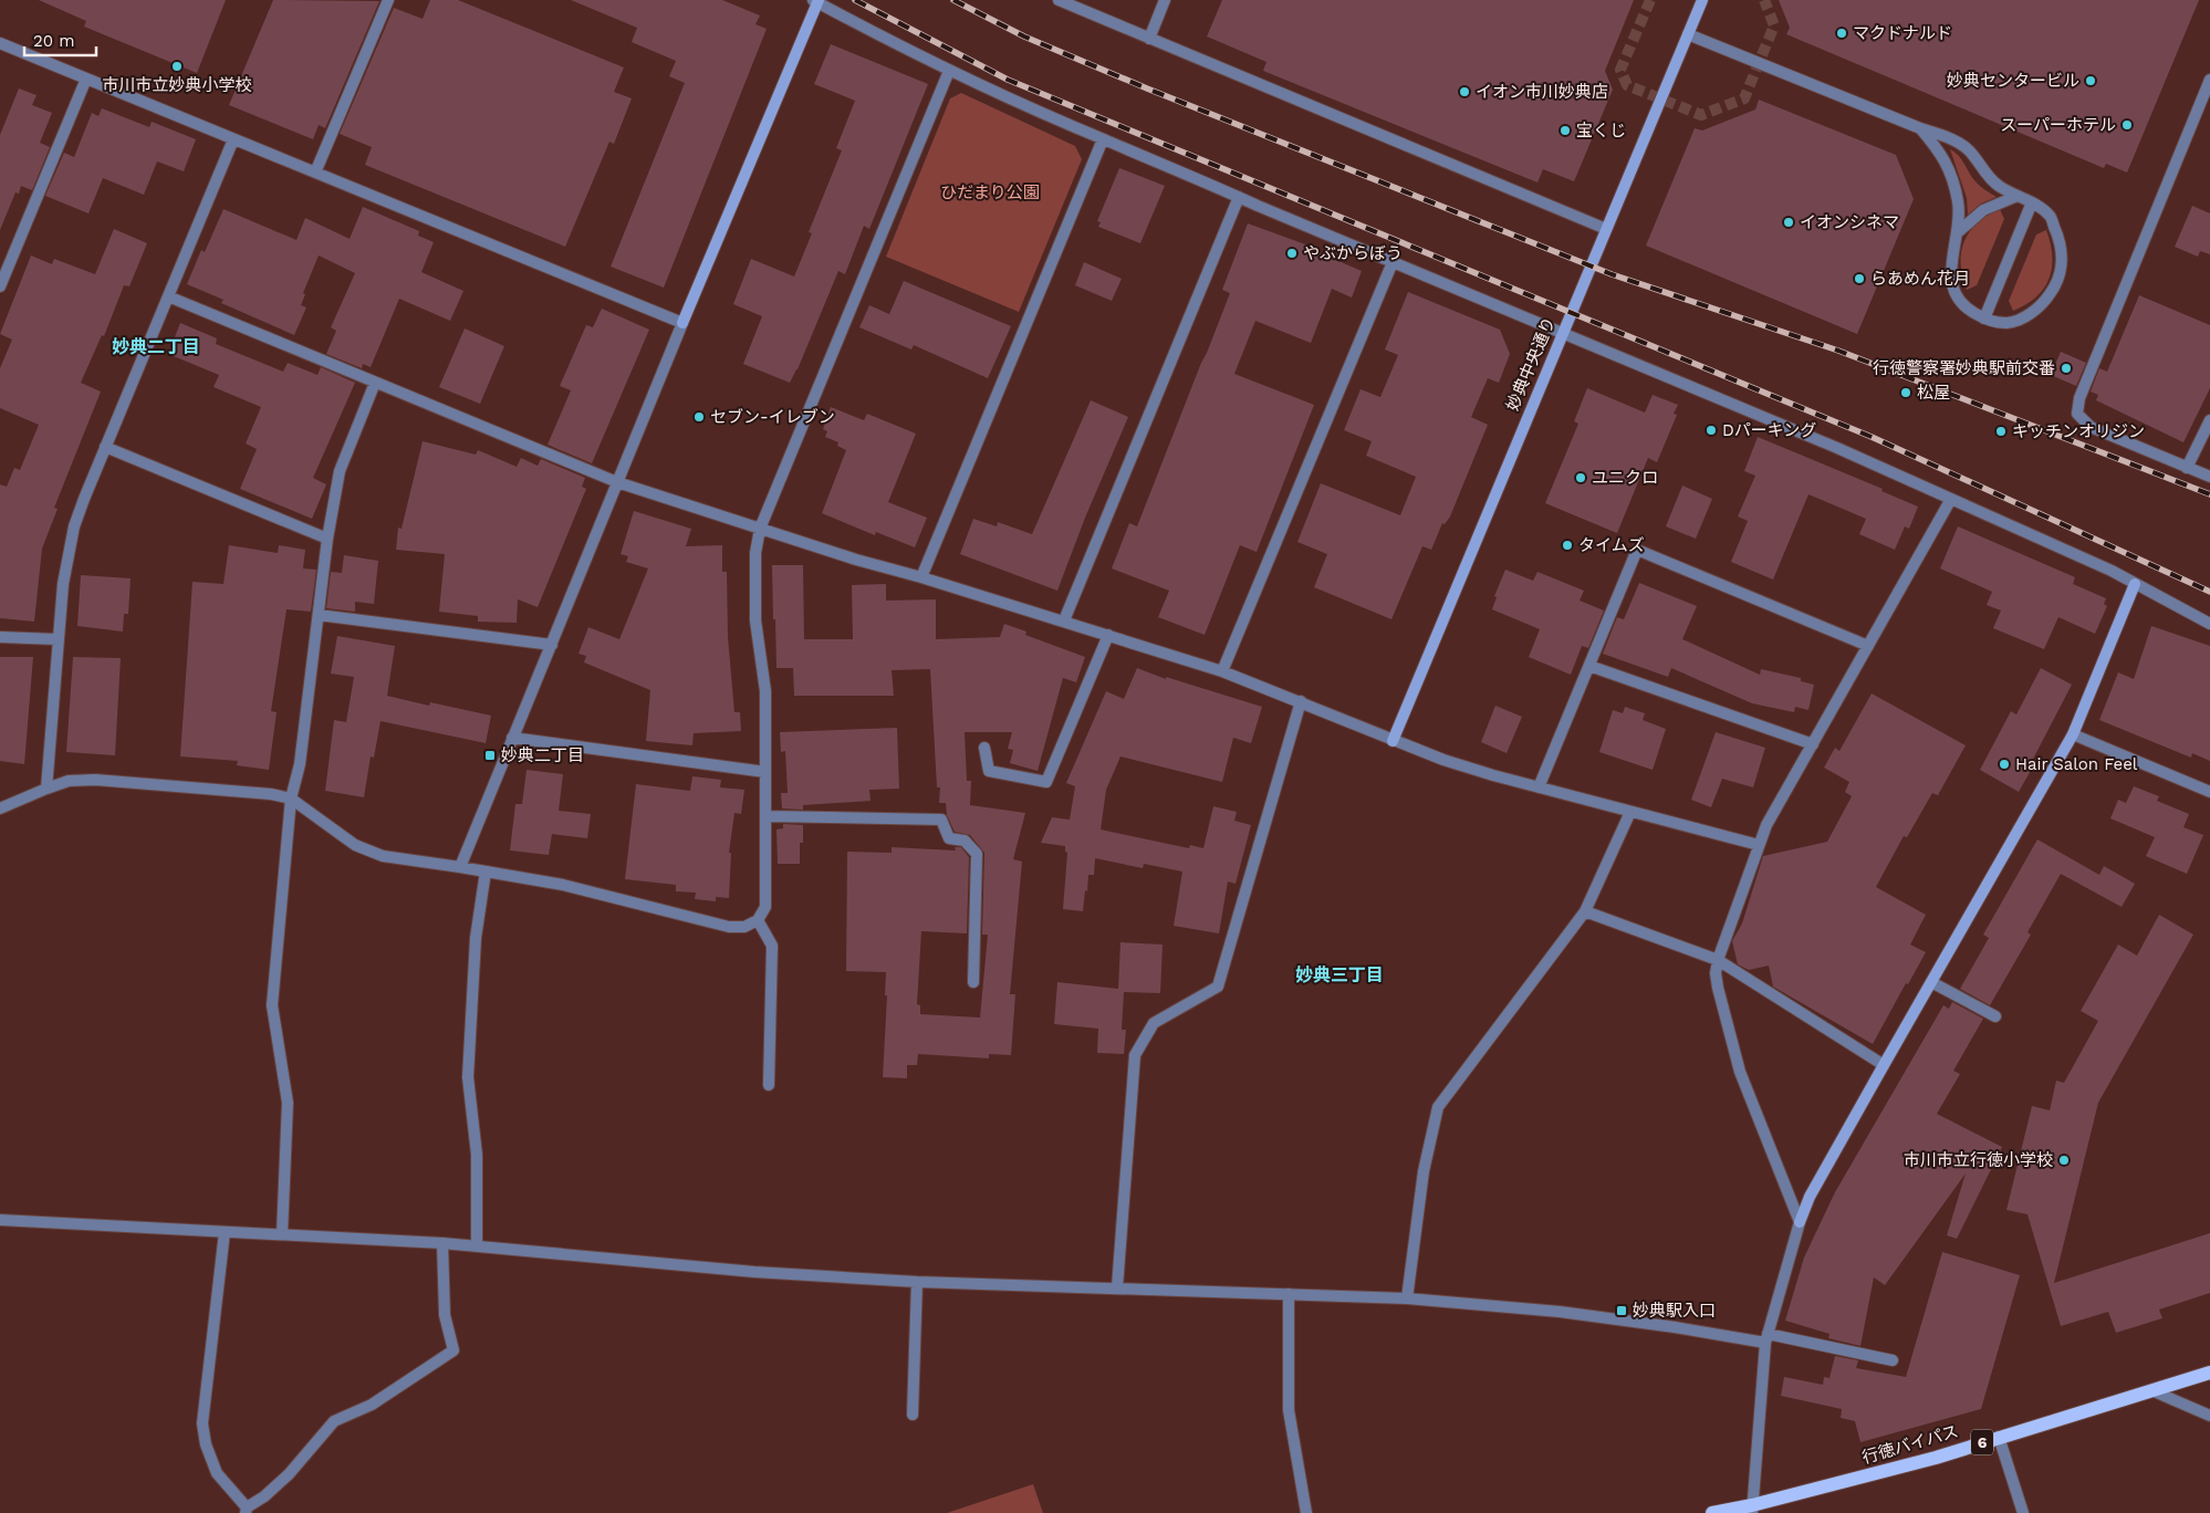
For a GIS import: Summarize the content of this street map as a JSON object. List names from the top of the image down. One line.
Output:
{"streets":{"main road":["6","行徳バイパス"],"street":["妙典中央通り"]},"districts":["妙典二丁目","妙典三丁目"],"parks":["ひだまり公園"],"places":{"other":["マクドナルド","市川市立妙典小学校","妙典センタービル","イオン市川妙典店","スーパーホテル","宝くじ","イオンシネマ","やぶからぼう","らあめん花月","行徳警察署妙典駅前交番","松屋","セブン-イレブン","Dパーキング","キッチンオリジン","ユニクロ","タイムズ","Hair Salon Feel","市川市立行徳小学校"],"transit":["妙典二丁目","妙典駅入口"]},"scale_bar":"20 m"}
